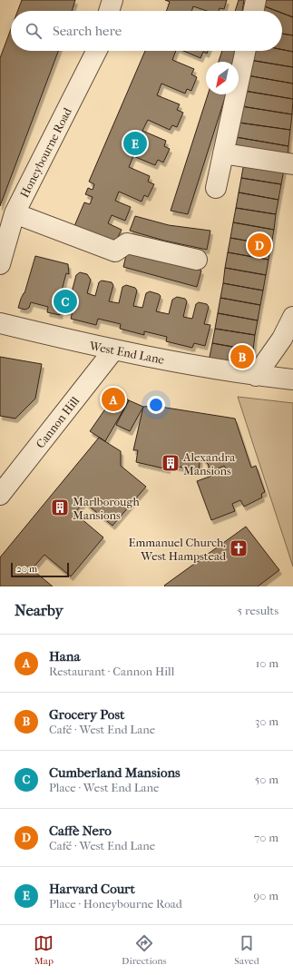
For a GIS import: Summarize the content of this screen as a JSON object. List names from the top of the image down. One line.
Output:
{"streets":{"street":["Honeybourne Road","West End Lane","Cannon Hill"]},"crossings":[["West End Lane","Cannon Hill"]],"places":{"building":["Alexandra Mansions","Marlborough Mansions"],"church":["Emmanuel Church, West Hampstead"]},"scale_bar":"20 m","north":"bottom left","page":{"search":"Search here","pins":["E","D","C","B","A"],"scale":"20 m","heading":["Nearby","5 results"],"list":[{"mark":"A","name":"Hana","note":"Restaurant · Cannon Hill","value":"10 m"},{"mark":"B","name":"Grocery Post","note":"Café · West End Lane","value":"30 m"},{"mark":"C","name":"Cumberland Mansions","note":"Place · West End Lane","value":"50 m"},{"mark":"D","name":"Caffè Nero","note":"Café · West End Lane","value":"70 m"},{"mark":"E","name":"Harvard Court","note":"Place · Honeybourne Road","value":"90 m"}],"nav":["Map","Directions","Saved"]}}
